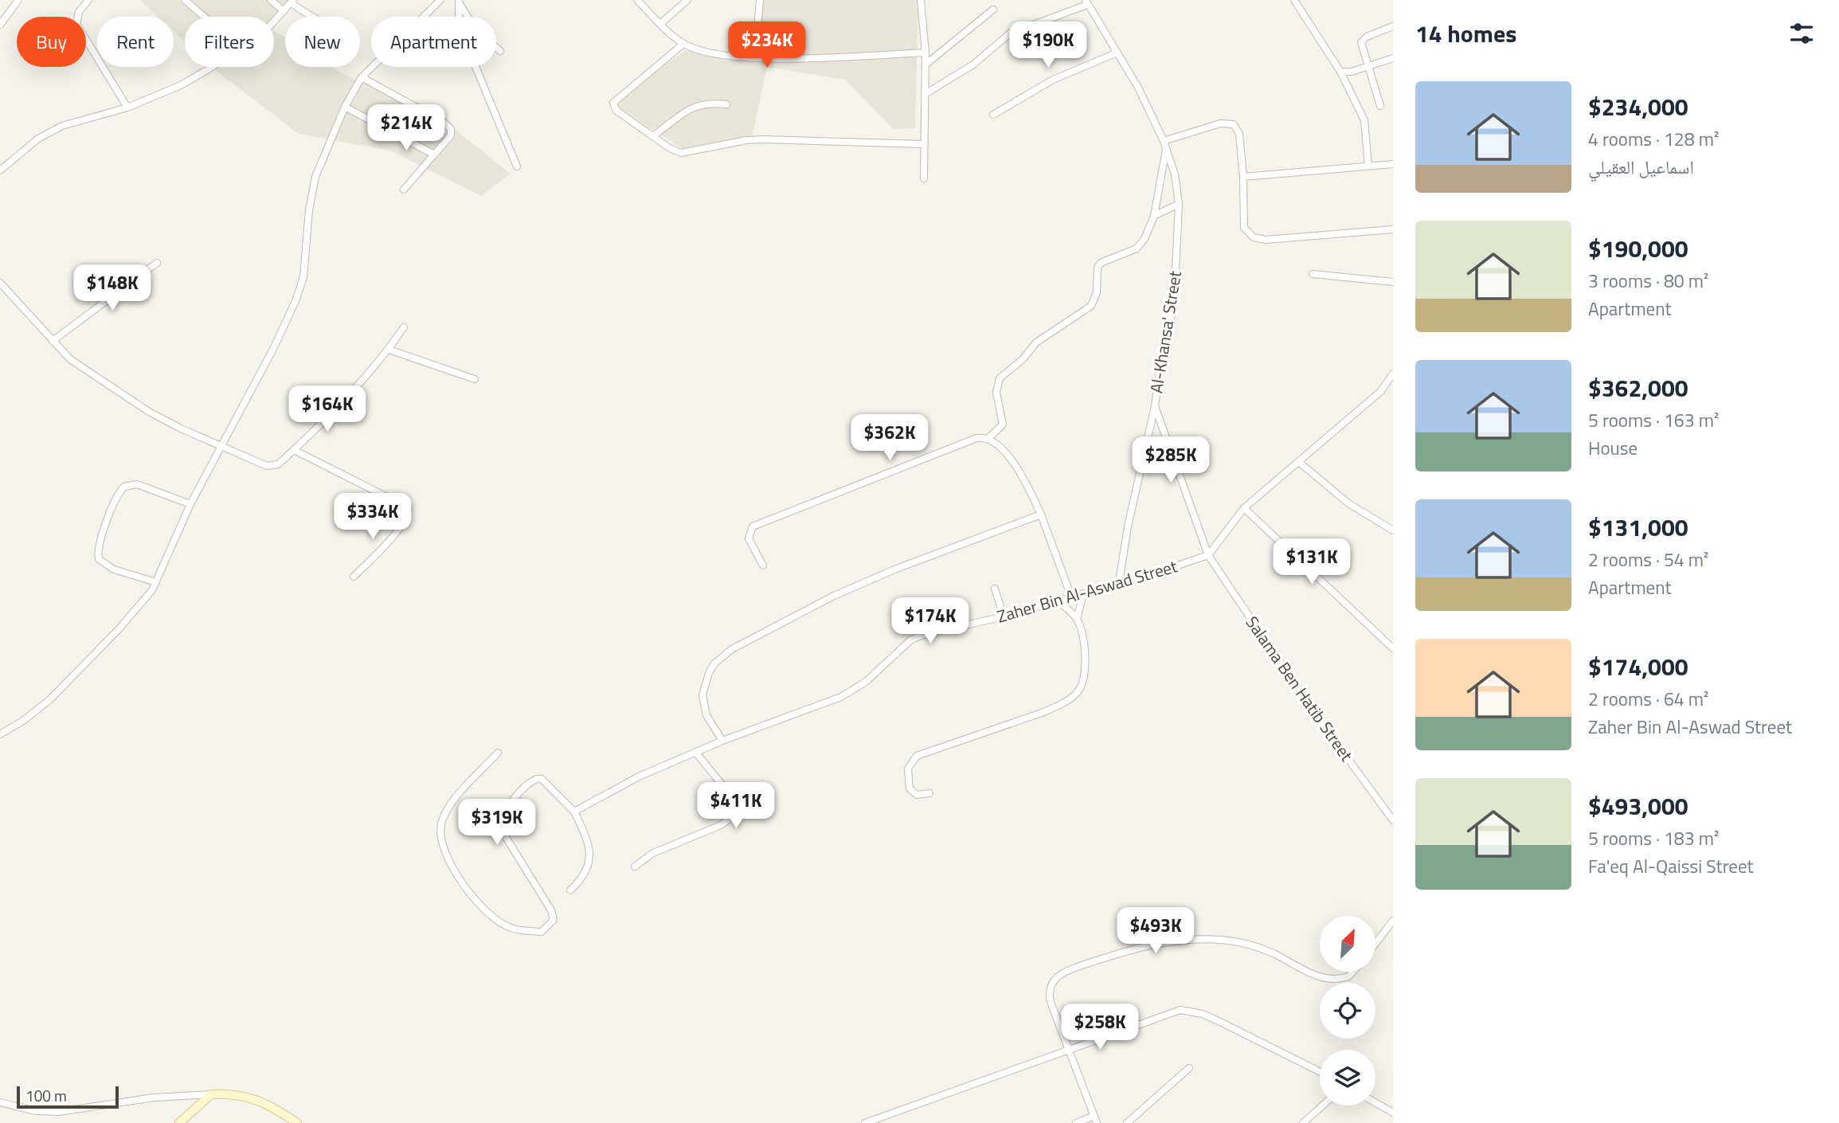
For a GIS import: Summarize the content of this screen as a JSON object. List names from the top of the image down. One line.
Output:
{"streets":{"street":["Al-Khansa' Street","Zaher Bin Al-Aswad Street","Salama Ben Hatib Street"]},"crossings":[["Al-Khansa' Street","Zaher Bin Al-Aswad Street"],["Al-Khansa' Street","Salama Ben Hatib Street"],["Zaher Bin Al-Aswad Street","Salama Ben Hatib Street"]],"scale_bar":"100 m","north":"top right","page":{"heading":"14 homes","chip":["Buy","Rent","Filters","New","Apartment"],"price":["$234K","$190K","$214K","$148K","$164K","$362K","$285K","$334K","$131K","$174K","$411K","$319K","$493K","$258K"],"list":[{"name":"$234,000","note":"4 rooms · 128 m² · اسماعيل العقيلي"},{"name":"$190,000","note":"3 rooms · 80 m² · Apartment"},{"name":"$362,000","note":"5 rooms · 163 m² · House"},{"name":"$131,000","note":"2 rooms · 54 m² · Apartment"},{"name":"$174,000","note":"2 rooms · 64 m² · Zaher Bin Al-Aswad Street"},{"name":"$493,000","note":"5 rooms · 183 m² · Fa'eq Al-Qaissi Street"}],"scale":"100 m"}}
